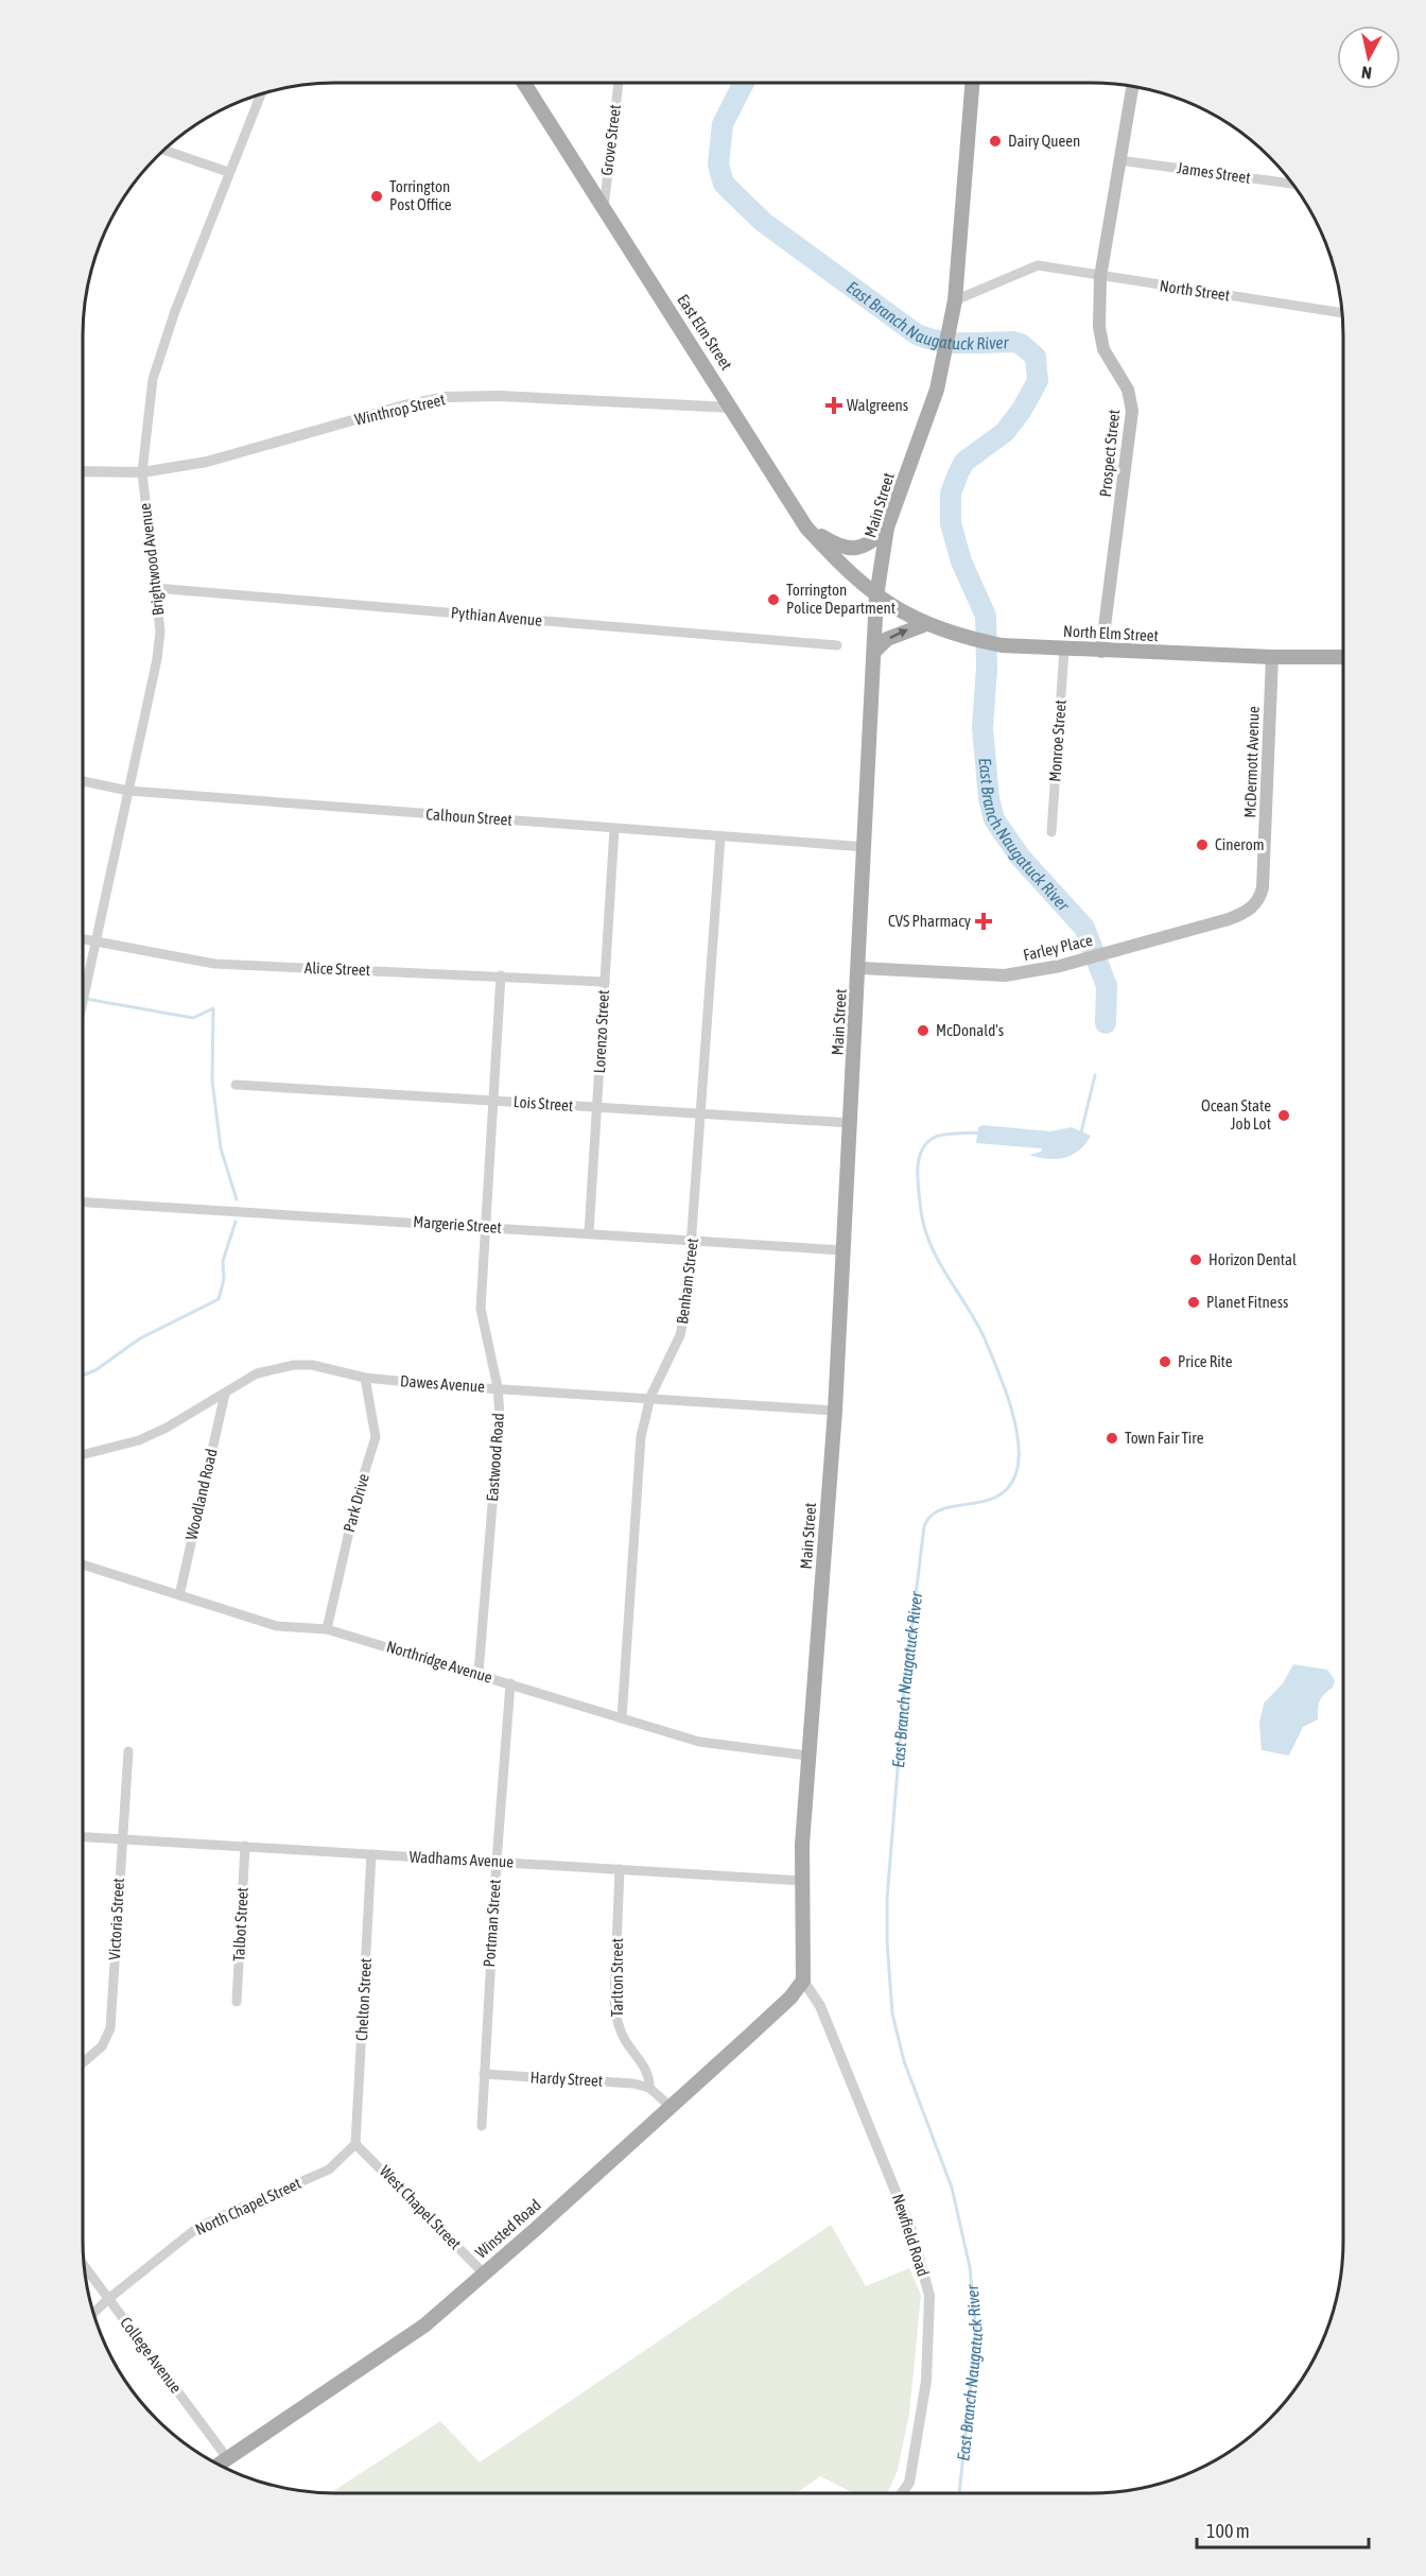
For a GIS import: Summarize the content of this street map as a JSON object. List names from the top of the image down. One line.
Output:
{"streets":{"main road":["East Elm Street","Prospect Street","Main Street","North Elm Street","McDermott Avenue","Farley Place","Winsted Road"],"street":["Grove Street","James Street","North Street","Winthrop Street","Brightwood Avenue","Pythian Avenue","Monroe Street","Calhoun Street","Alice Street","Lorenzo Street","Lois Street","Margerie Street","Benham Street","Dawes Avenue","Eastwood Road","Woodland Road","Park Drive","Northridge Avenue","Wadhams Avenue","Victoria Street","Portman Street","Talbot Street","Tarlton Street","Chelton Street","Hardy Street","North Chapel Street","West Chapel Street","Newfield Road","College Avenue"]},"crossings":[["Grove Street","East Elm Street"],["James Street","Prospect Street"],["North Street","Prospect Street"],["North Street","Main Street"],["East Elm Street","Winthrop Street"],["East Elm Street","Main Street"],["East Elm Street","North Elm Street"],["Winthrop Street","Brightwood Avenue"],["Prospect Street","North Elm Street"],["Main Street","North Elm Street"],["Main Street","Calhoun Street"],["Main Street","Farley Place"],["Main Street","Lois Street"],["Main Street","Margerie Street"],["Main Street","Dawes Avenue"],["Main Street","Northridge Avenue"],["Main Street","Wadhams Avenue"],["Main Street","Winsted Road"],["Main Street","Newfield Road"],["Brightwood Avenue","Pythian Avenue"],["Brightwood Avenue","Calhoun Street"],["Brightwood Avenue","Alice Street"],["North Elm Street","Monroe Street"],["North Elm Street","McDermott Avenue"],["McDermott Avenue","Farley Place"],["Calhoun Street","Lorenzo Street"],["Calhoun Street","Benham Street"],["Alice Street","Lorenzo Street"],["Alice Street","Eastwood Road"],["Lorenzo Street","Lois Street"],["Lorenzo Street","Margerie Street"],["Lois Street","Benham Street"],["Lois Street","Eastwood Road"],["Margerie Street","Benham Street"],["Margerie Street","Eastwood Road"],["Benham Street","Dawes Avenue"],["Benham Street","Northridge Avenue"],["Dawes Avenue","Eastwood Road"],["Dawes Avenue","Woodland Road"],["Dawes Avenue","Park Drive"],["Eastwood Road","Northridge Avenue"],["Woodland Road","Northridge Avenue"],["Park Drive","Northridge Avenue"],["Northridge Avenue","Portman Street"],["Wadhams Avenue","Victoria Street"],["Wadhams Avenue","Portman Street"],["Wadhams Avenue","Talbot Street"],["Wadhams Avenue","Tarlton Street"],["Wadhams Avenue","Chelton Street"],["Portman Street","Hardy Street"],["Tarlton Street","Hardy Street"],["Tarlton Street","Winsted Road"],["Chelton Street","North Chapel Street"],["Chelton Street","West Chapel Street"],["North Chapel Street","West Chapel Street"],["North Chapel Street","College Avenue"],["West Chapel Street","Winsted Road"],["Winsted Road","Newfield Road"],["Winsted Road","College Avenue"]],"water":["East Branch Naugatuck River"],"places":{"other":["Dairy Queen","Torrington Post Office","Torrington Police Department","Cinerom","McDonald's","Ocean State Job Lot","Horizon Dental","Planet Fitness","Price Rite","Town Fair Tire"],"health":["Walgreens","CVS Pharmacy"]},"scale_bar":"100 m","north":"bottom"}
